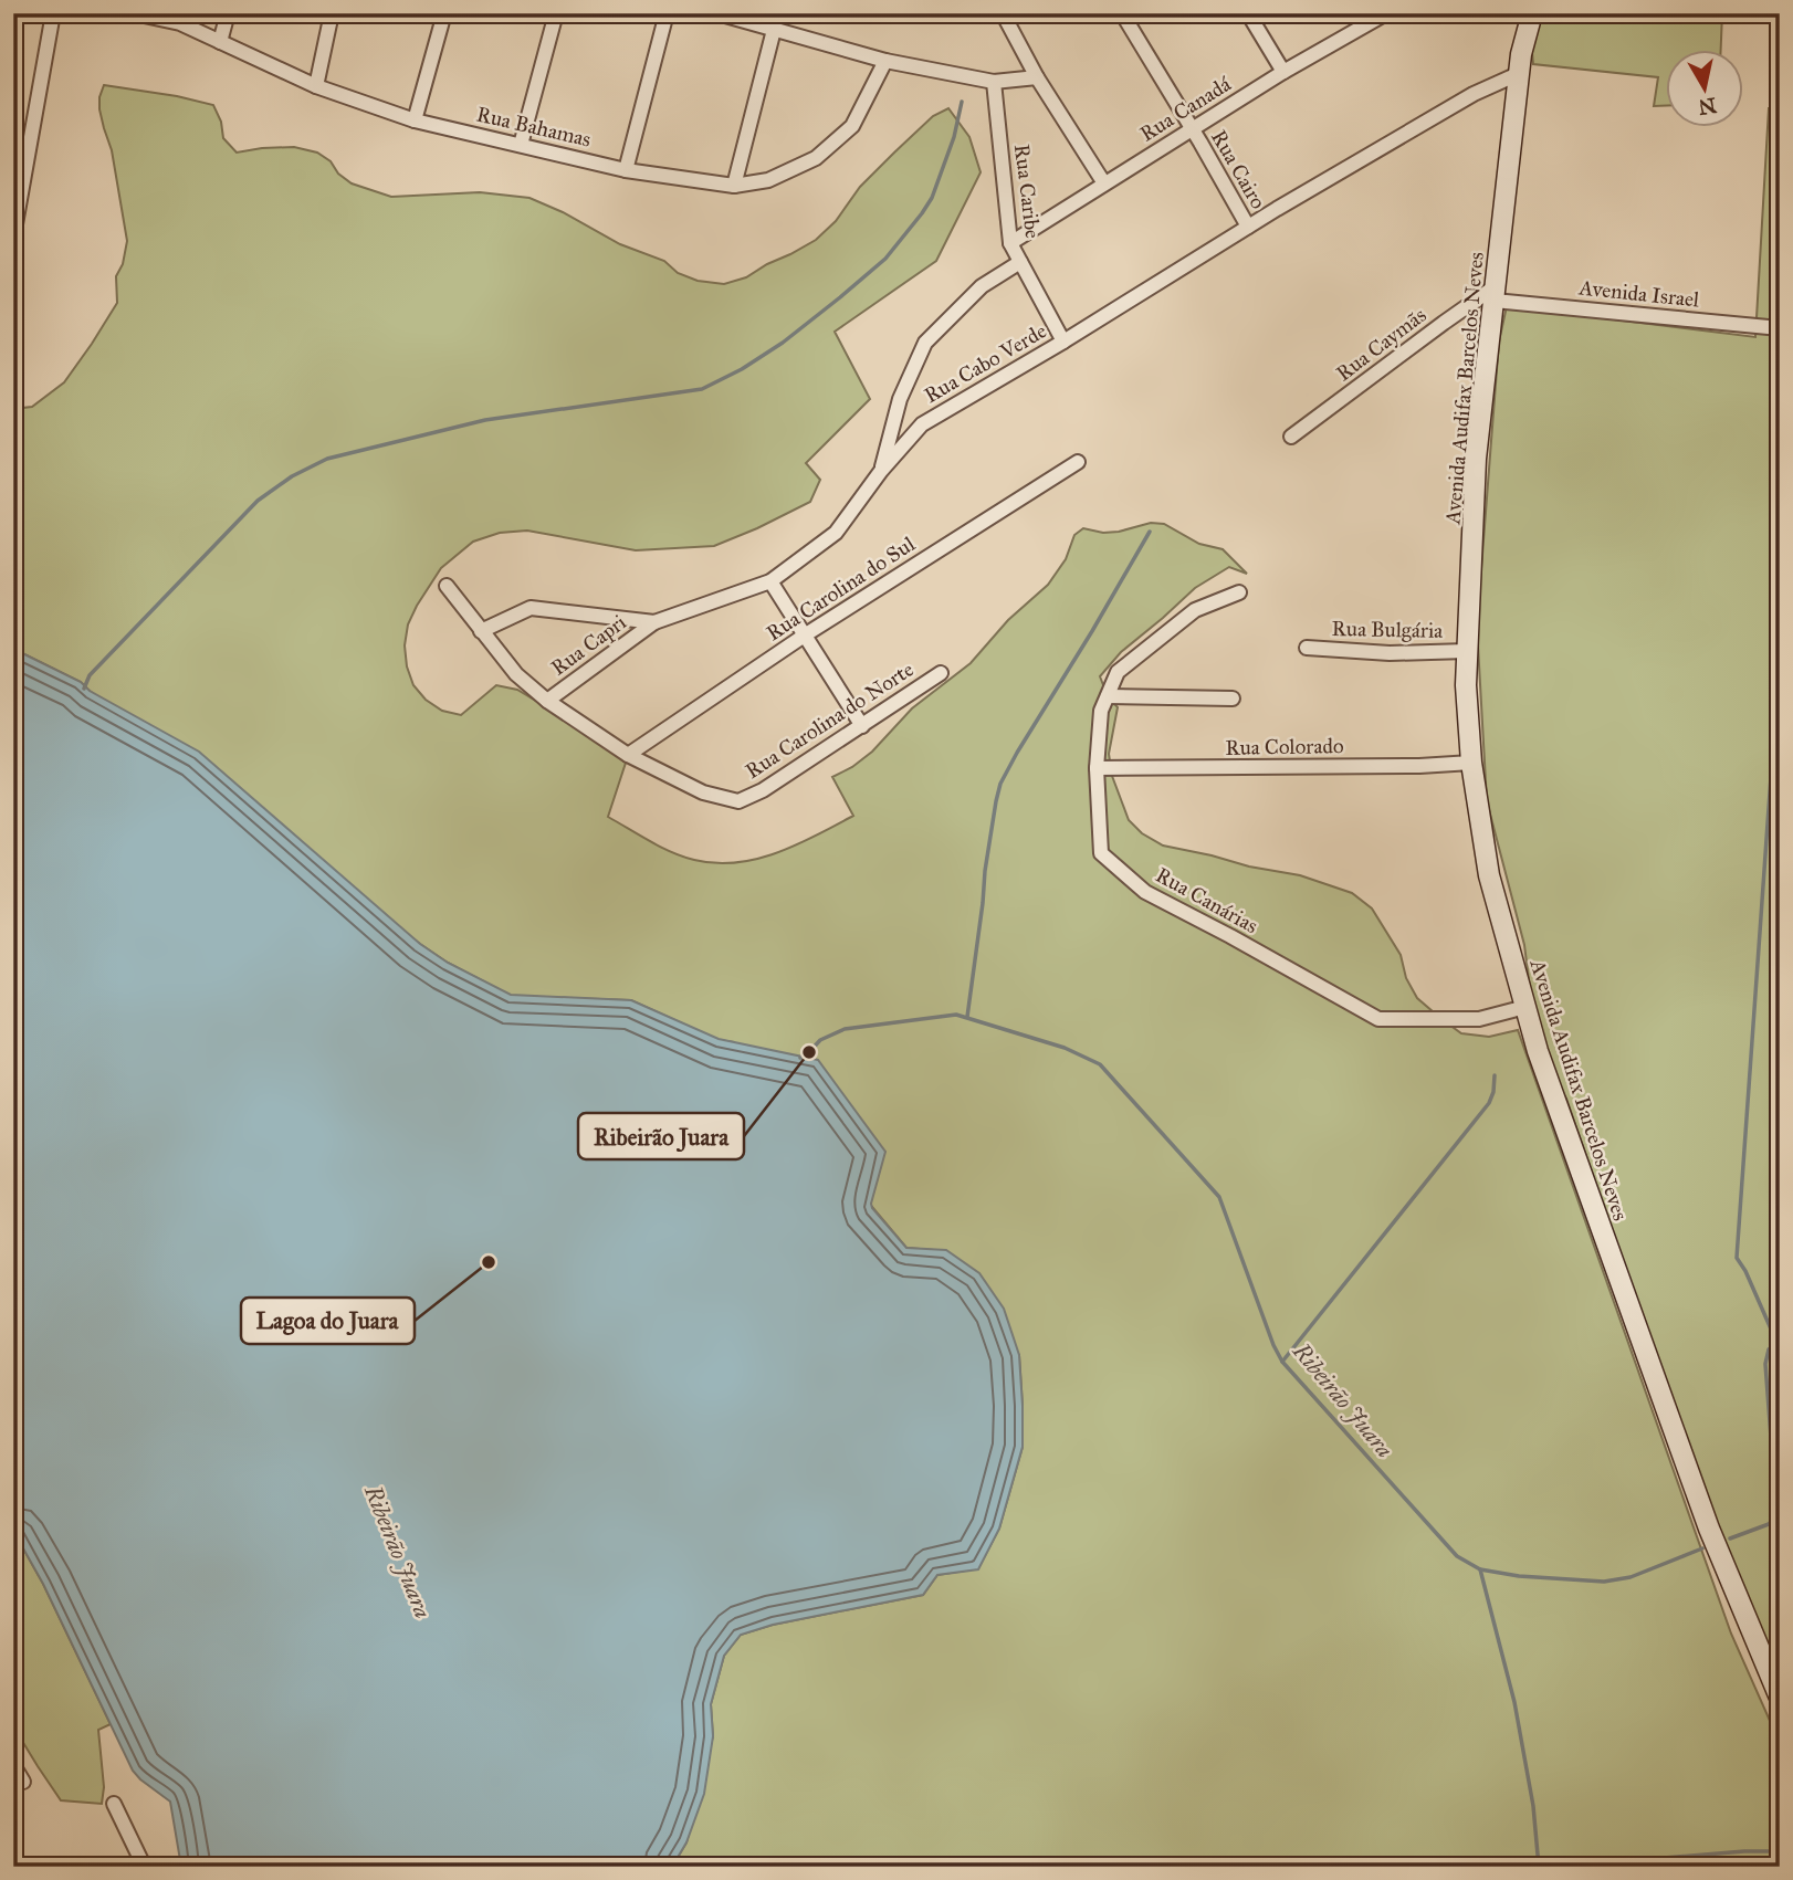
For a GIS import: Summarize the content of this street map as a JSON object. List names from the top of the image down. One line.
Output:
{"streets":{"main road":["Avenida Audifax Barcelos Neves"],"street":["Rua Canadá","Rua Bahamas","Rua Cairo","Rua Caribe","Avenida Israel","Rua Caymãs","Rua Cabo Verde","Rua Carolina do Sul","Rua Bulgária","Rua Capri","Rua Carolina do Norte","Rua Colorado","Rua Canárias"]},"crossings":[["Rua Canadá","Rua Cairo"],["Rua Canadá","Rua Caribe"],["Rua Cairo","Rua Cabo Verde"],["Rua Caribe","Rua Cabo Verde"],["Avenida Israel","Rua Caymãs"],["Avenida Israel","Avenida Audifax Barcelos Neves"],["Rua Caymãs","Avenida Audifax Barcelos Neves"],["Rua Cabo Verde","Avenida Audifax Barcelos Neves"],["Rua Cabo Verde","Rua Capri"],["Rua Cabo Verde","Rua Carolina do Norte"],["Avenida Audifax Barcelos Neves","Rua Bulgária"],["Avenida Audifax Barcelos Neves","Rua Colorado"],["Avenida Audifax Barcelos Neves","Rua Canárias"],["Rua Carolina do Sul","Rua Carolina do Norte"],["Rua Capri","Rua Carolina do Norte"],["Rua Colorado","Rua Canárias"]],"water":["Ribeirão Juara"],"places":["Ribeirão Juara","Lagoa do Juara"],"north":"bottom"}
